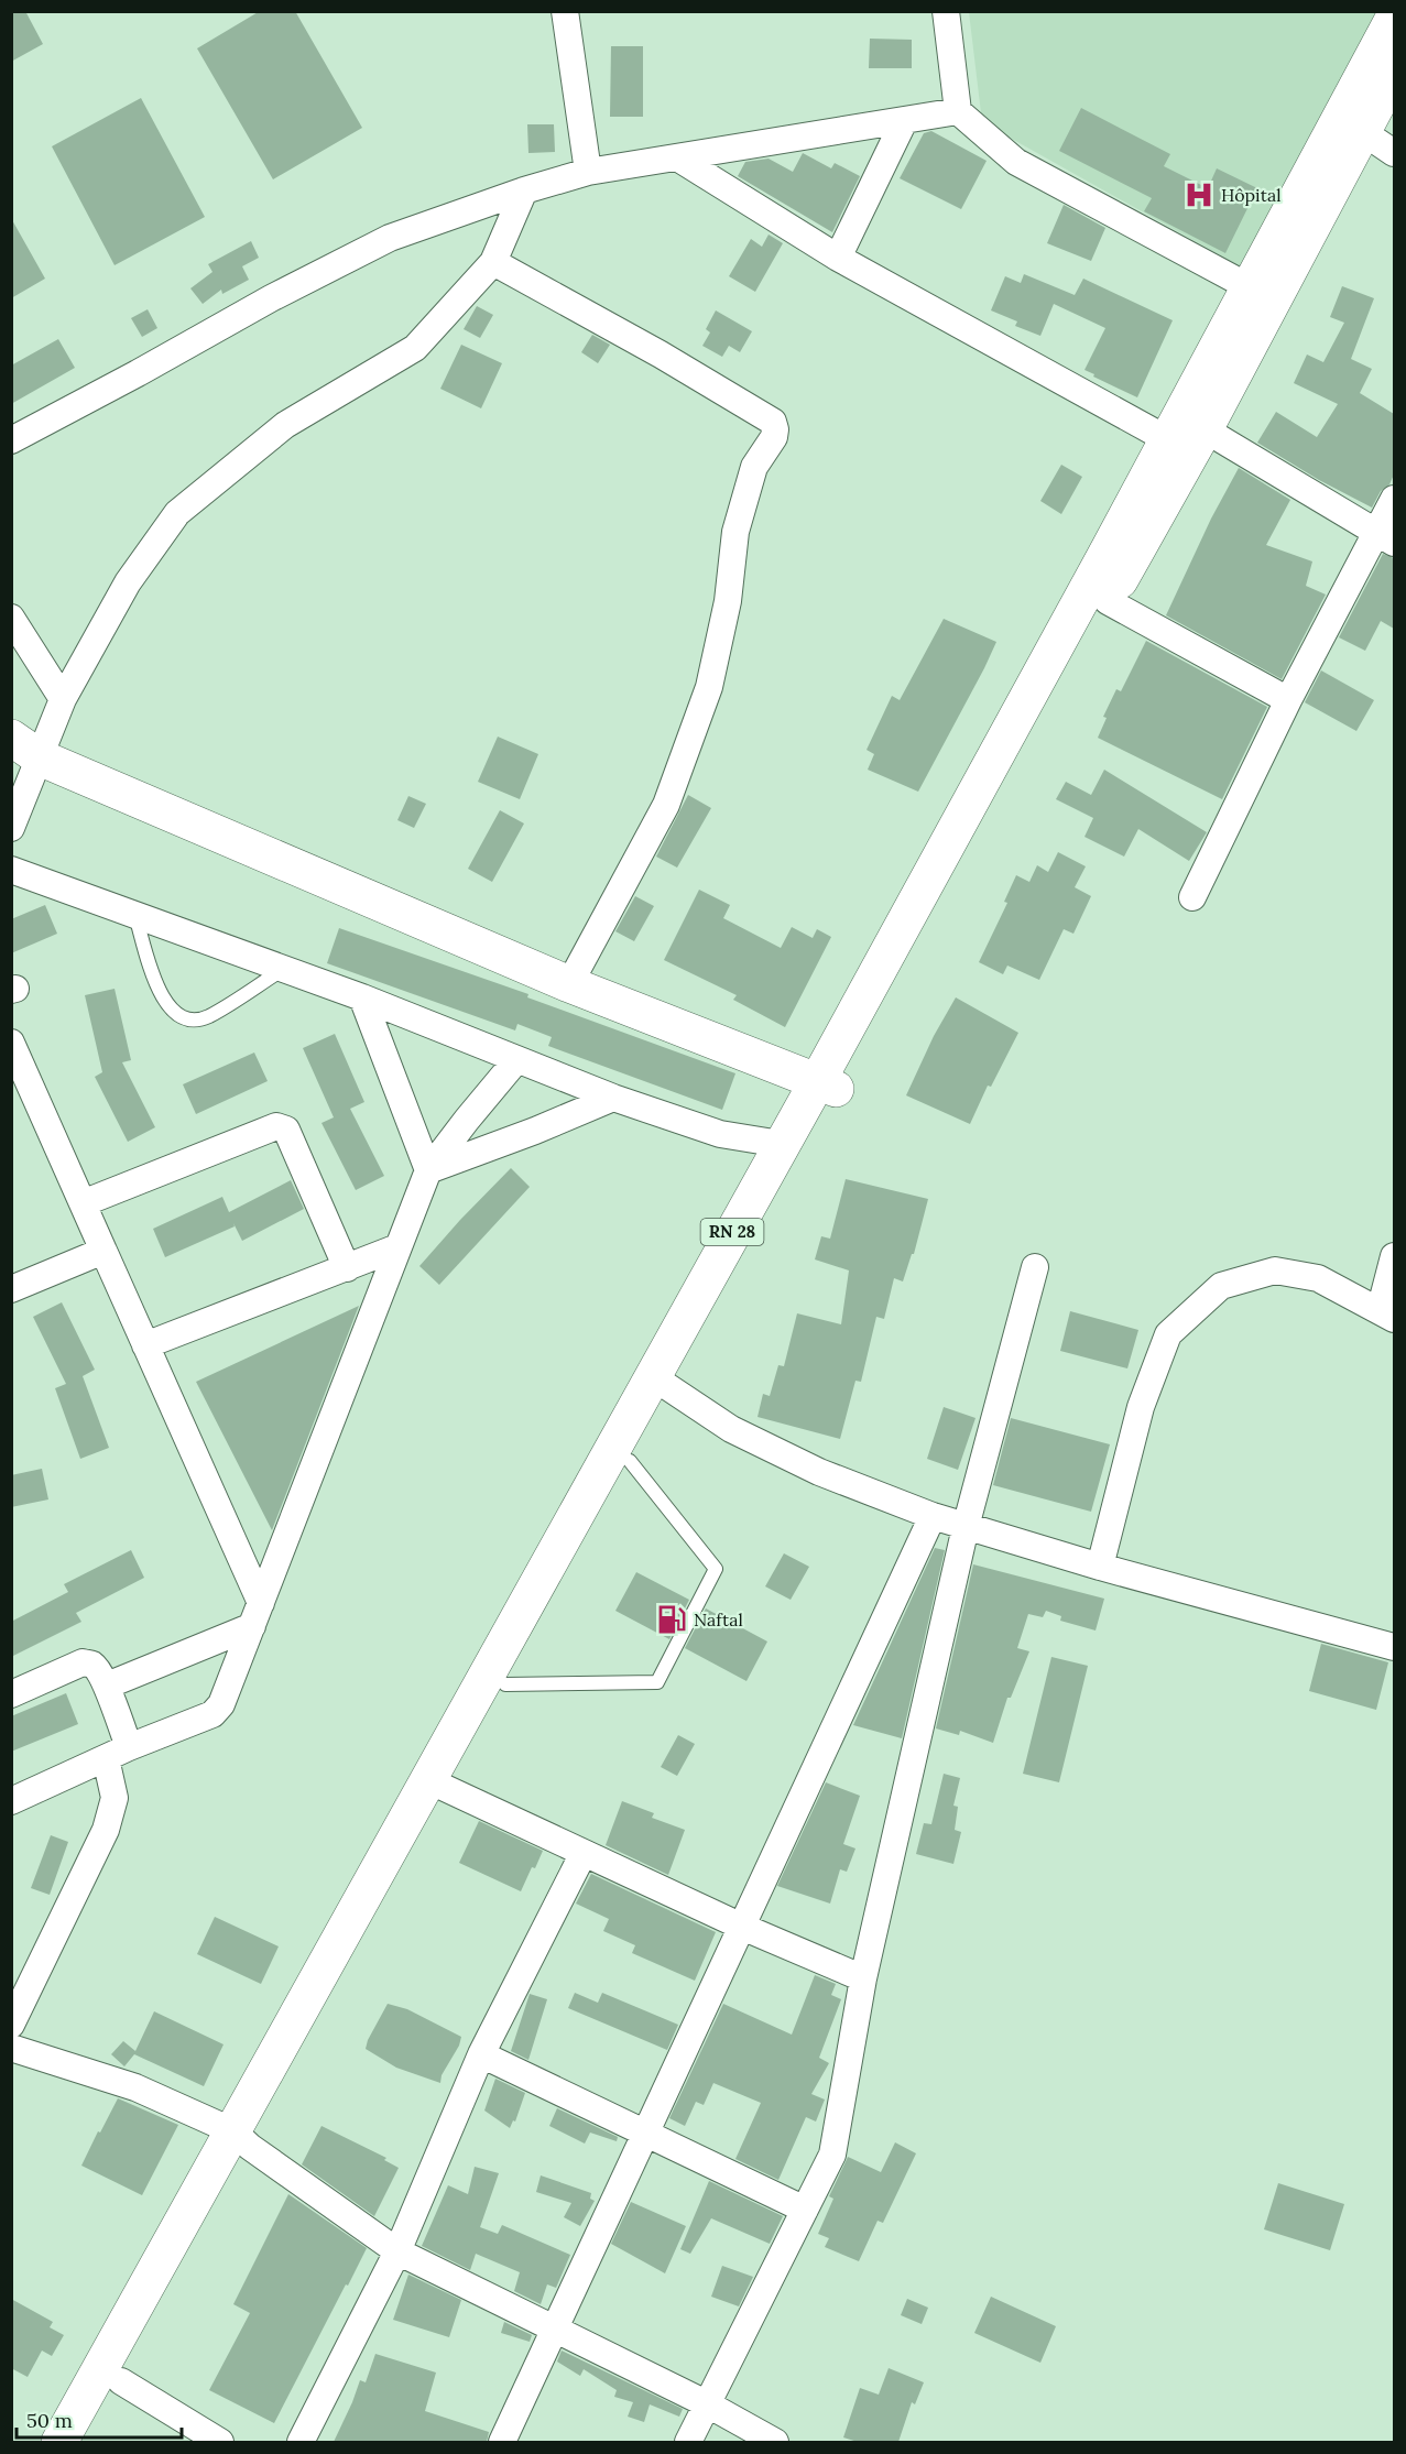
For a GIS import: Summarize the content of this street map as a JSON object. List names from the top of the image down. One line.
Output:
{"streets":{"main road":["RN 28"]},"places":{"hospital":["Hôpital"],"fuel station":["Naftal"]},"scale_bar":"50 m"}
